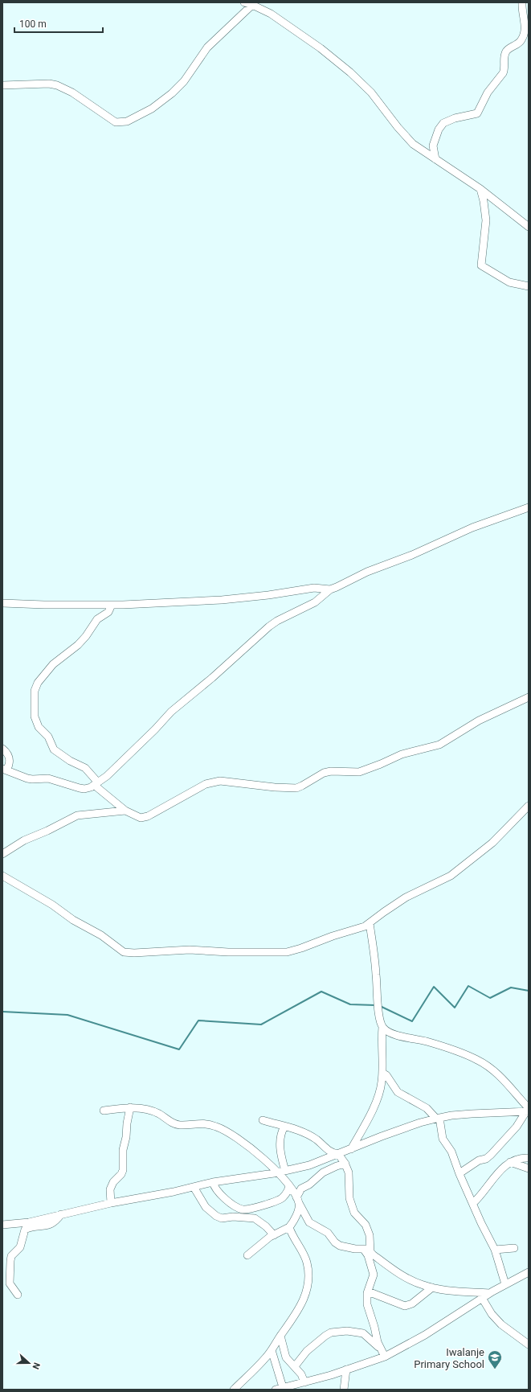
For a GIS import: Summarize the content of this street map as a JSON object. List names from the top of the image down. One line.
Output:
{"places":{"school or university":["Iwalanje Primary School"]},"scale_bar":"100 m","north":"right"}
